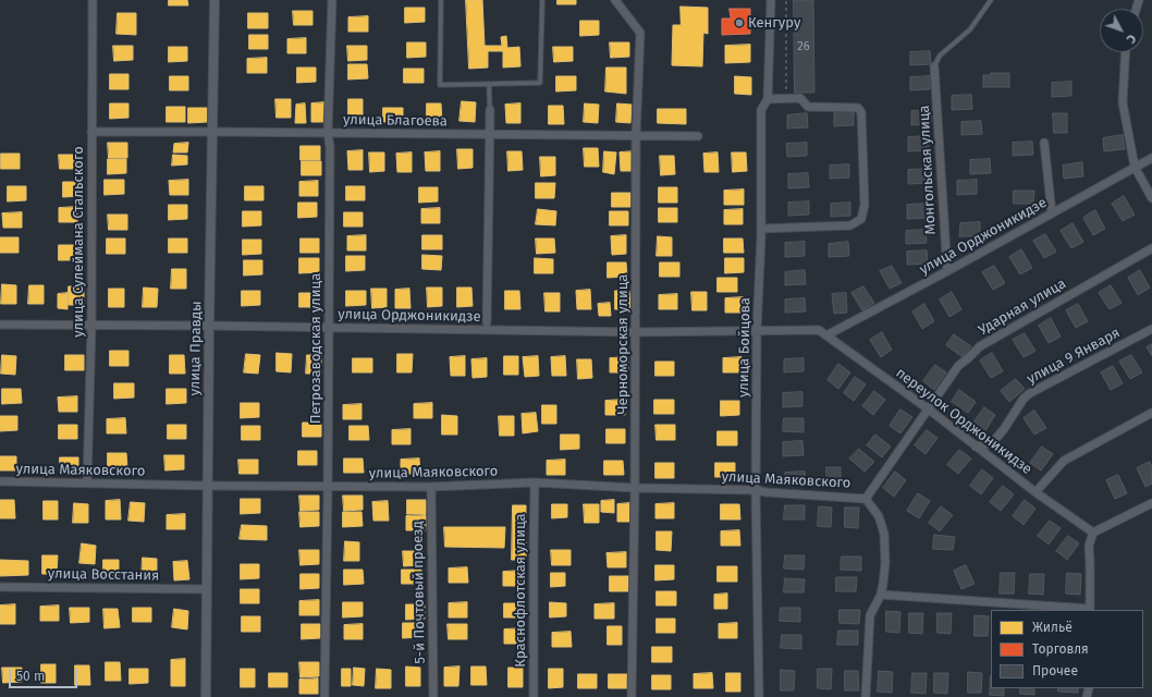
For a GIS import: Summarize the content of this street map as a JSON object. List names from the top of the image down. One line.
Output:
{"streets":{"street":["улица Благоева","Монгольская улица","улица Орджоникидзе","улица Сулеймана Стальского","Ударная улица","Черноморская улица","улица Бойцова","улица Правды","Петрозаводская улица","улица 9 Января","переулок Орджоникидзе","улица Маяковского","улица Восстания","Краснофлотская улица","5-й Почтовый проезд"]},"crossings":[["улица Благоева","улица Сулеймана Стальского"],["улица Благоева","Черноморская улица"],["улица Благоева","улица Правды"],["улица Благоева","Петрозаводская улица"],["Монгольская улица","улица Орджоникидзе"],["улица Орджоникидзе","улица Сулеймана Стальского"],["улица Орджоникидзе","Черноморская улица"],["улица Орджоникидзе","улица Бойцова"],["улица Орджоникидзе","улица Правды"],["улица Орджоникидзе","Петрозаводская улица"],["улица Орджоникидзе","переулок Орджоникидзе"],["улица Сулеймана Стальского","улица Маяковского"],["Ударная улица","переулок Орджоникидзе"],["Ударная улица","улица Маяковского"],["Черноморская улица","улица Маяковского"],["улица Бойцова","улица Маяковского"],["улица Правды","улица Маяковского"],["улица Правды","улица Восстания"],["Петрозаводская улица","улица Маяковского"],["улица 9 Января","переулок Орджоникидзе"],["улица Маяковского","Краснофлотская улица"],["улица Маяковского","5-й Почтовый проезд"]],"places":["Кенгуру"],"house_numbers":["26"],"legend":["Жильё","Торговля","Прочее"],"scale_bar":"50 m","north":"bottom right"}
